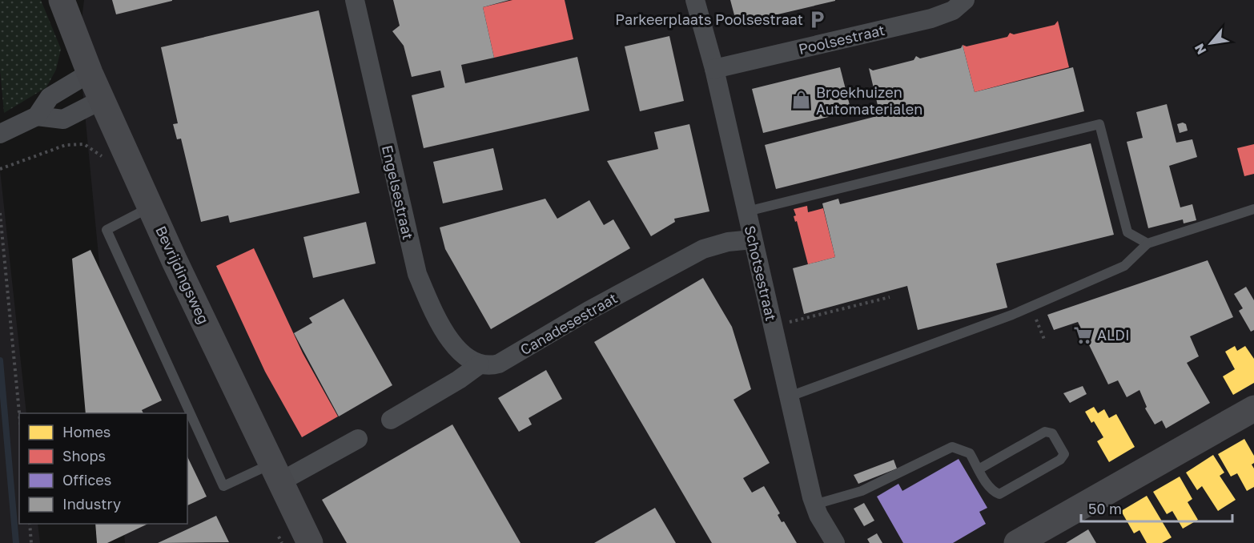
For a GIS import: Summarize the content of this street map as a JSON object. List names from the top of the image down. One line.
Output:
{"streets":{"main road":["Bevrijdingsweg"],"street":["Poolsestraat","Engelsestraat","Schotsestraat","Canadesestraat"]},"crossings":[["Poolsestraat","Schotsestraat"],["Engelsestraat","Canadesestraat"],["Schotsestraat","Canadesestraat"]],"places":{"parking":["Parkeerplaats Poolsestraat"],"shop":["Broekhuizen Automaterialen"],"supermarket":["ALDI"]},"legend":["Homes","Shops","Offices","Industry"],"scale_bar":"50 m","north":"bottom left"}
